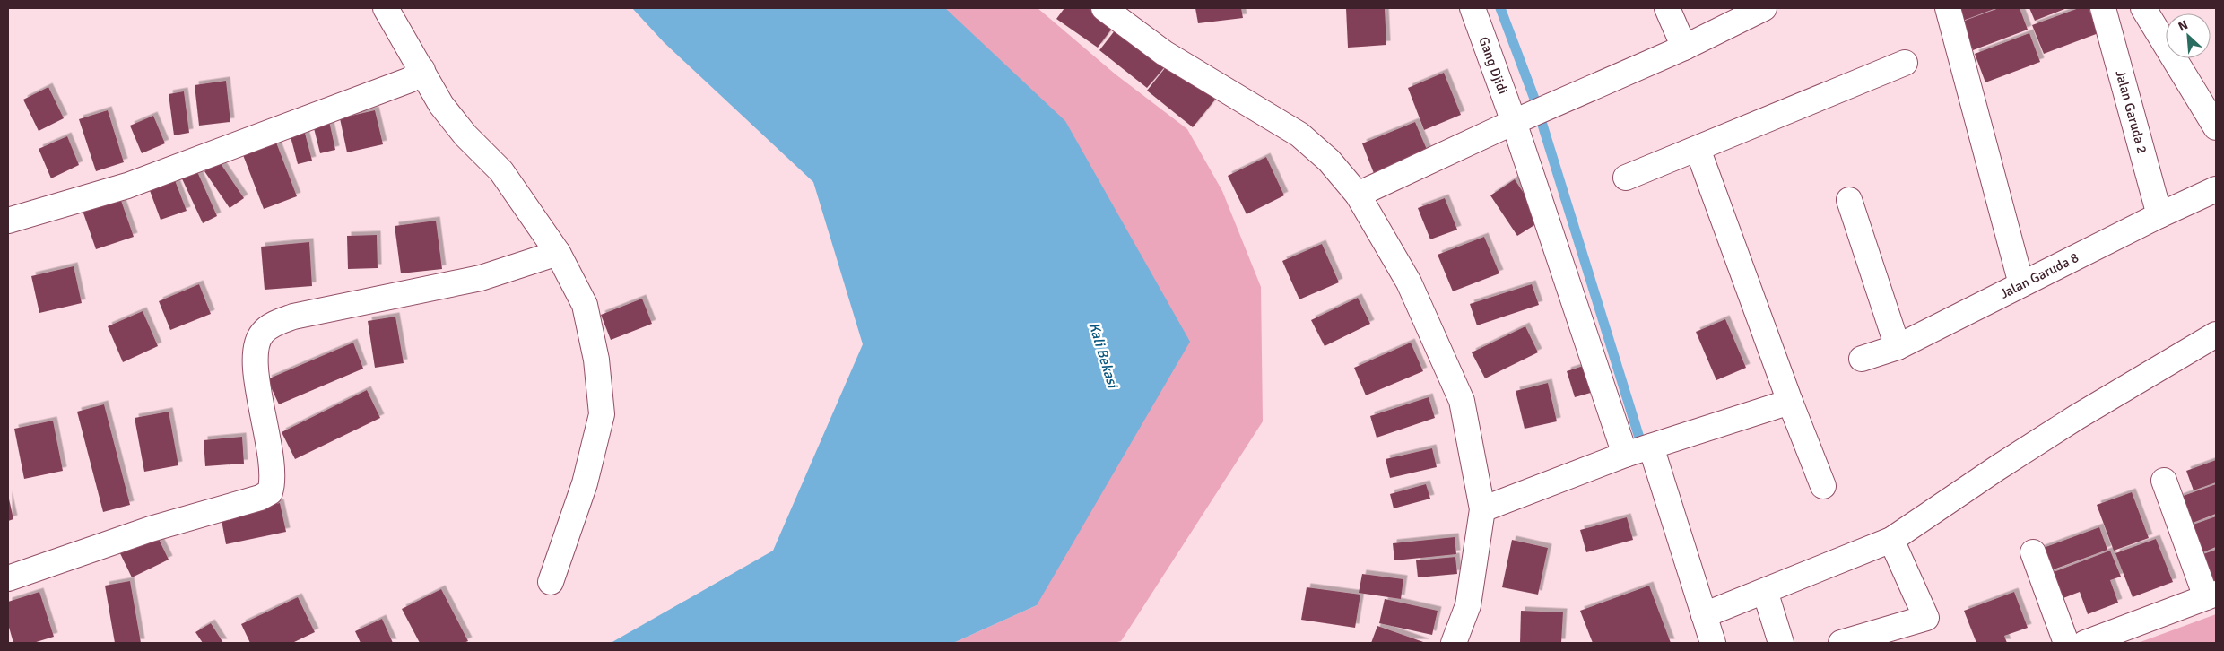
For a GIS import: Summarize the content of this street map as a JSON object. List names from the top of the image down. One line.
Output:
{"streets":{"street":["Gang Djidi","Jalan Garuda 2","Jalan Garuda 8"]},"crossings":[["Jalan Garuda 2","Jalan Garuda 8"]],"water":["Kali Bekasi"],"north":"top left"}
